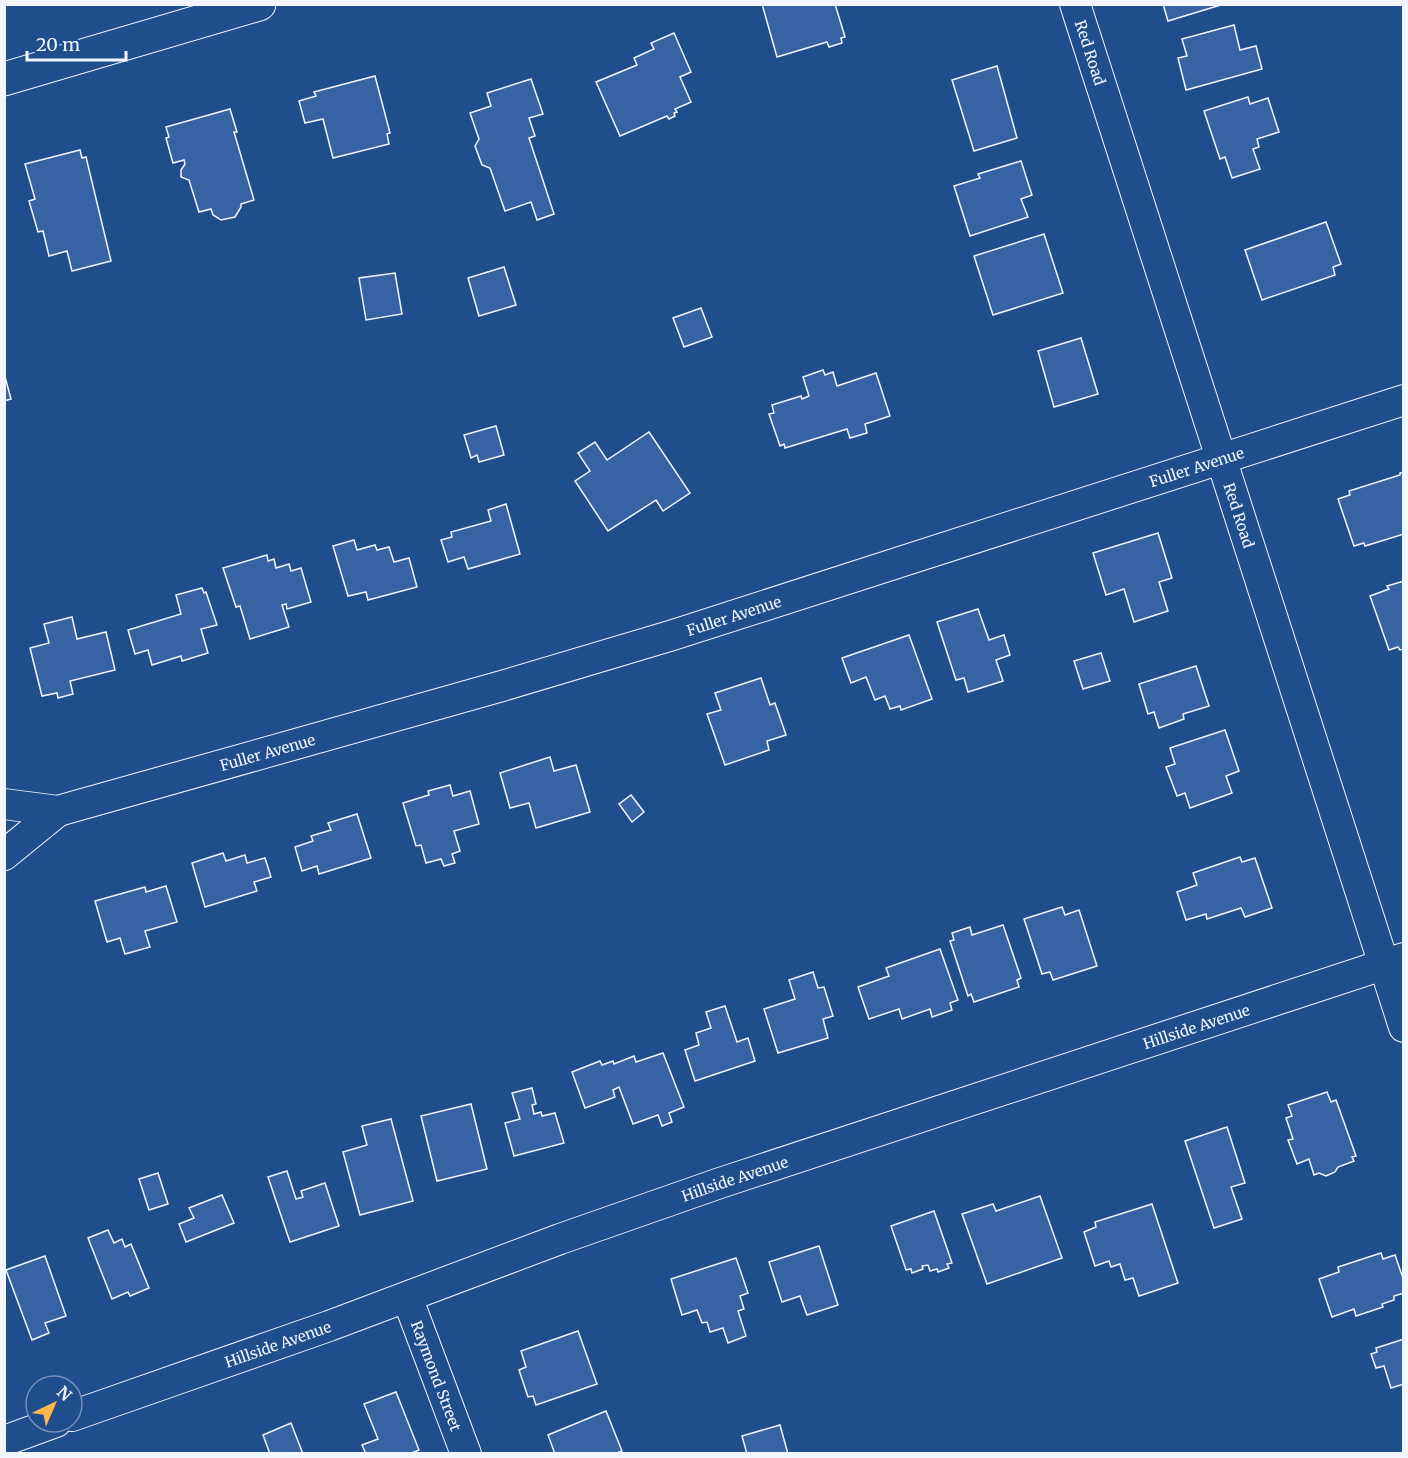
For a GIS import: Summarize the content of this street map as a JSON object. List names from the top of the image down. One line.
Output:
{"streets":{"street":["Red Road","Fuller Avenue","Hillside Avenue","Raymond Street"]},"crossings":[["Red Road","Fuller Avenue"],["Red Road","Hillside Avenue"],["Hillside Avenue","Raymond Street"]],"scale_bar":"20 m","north":"top right"}
